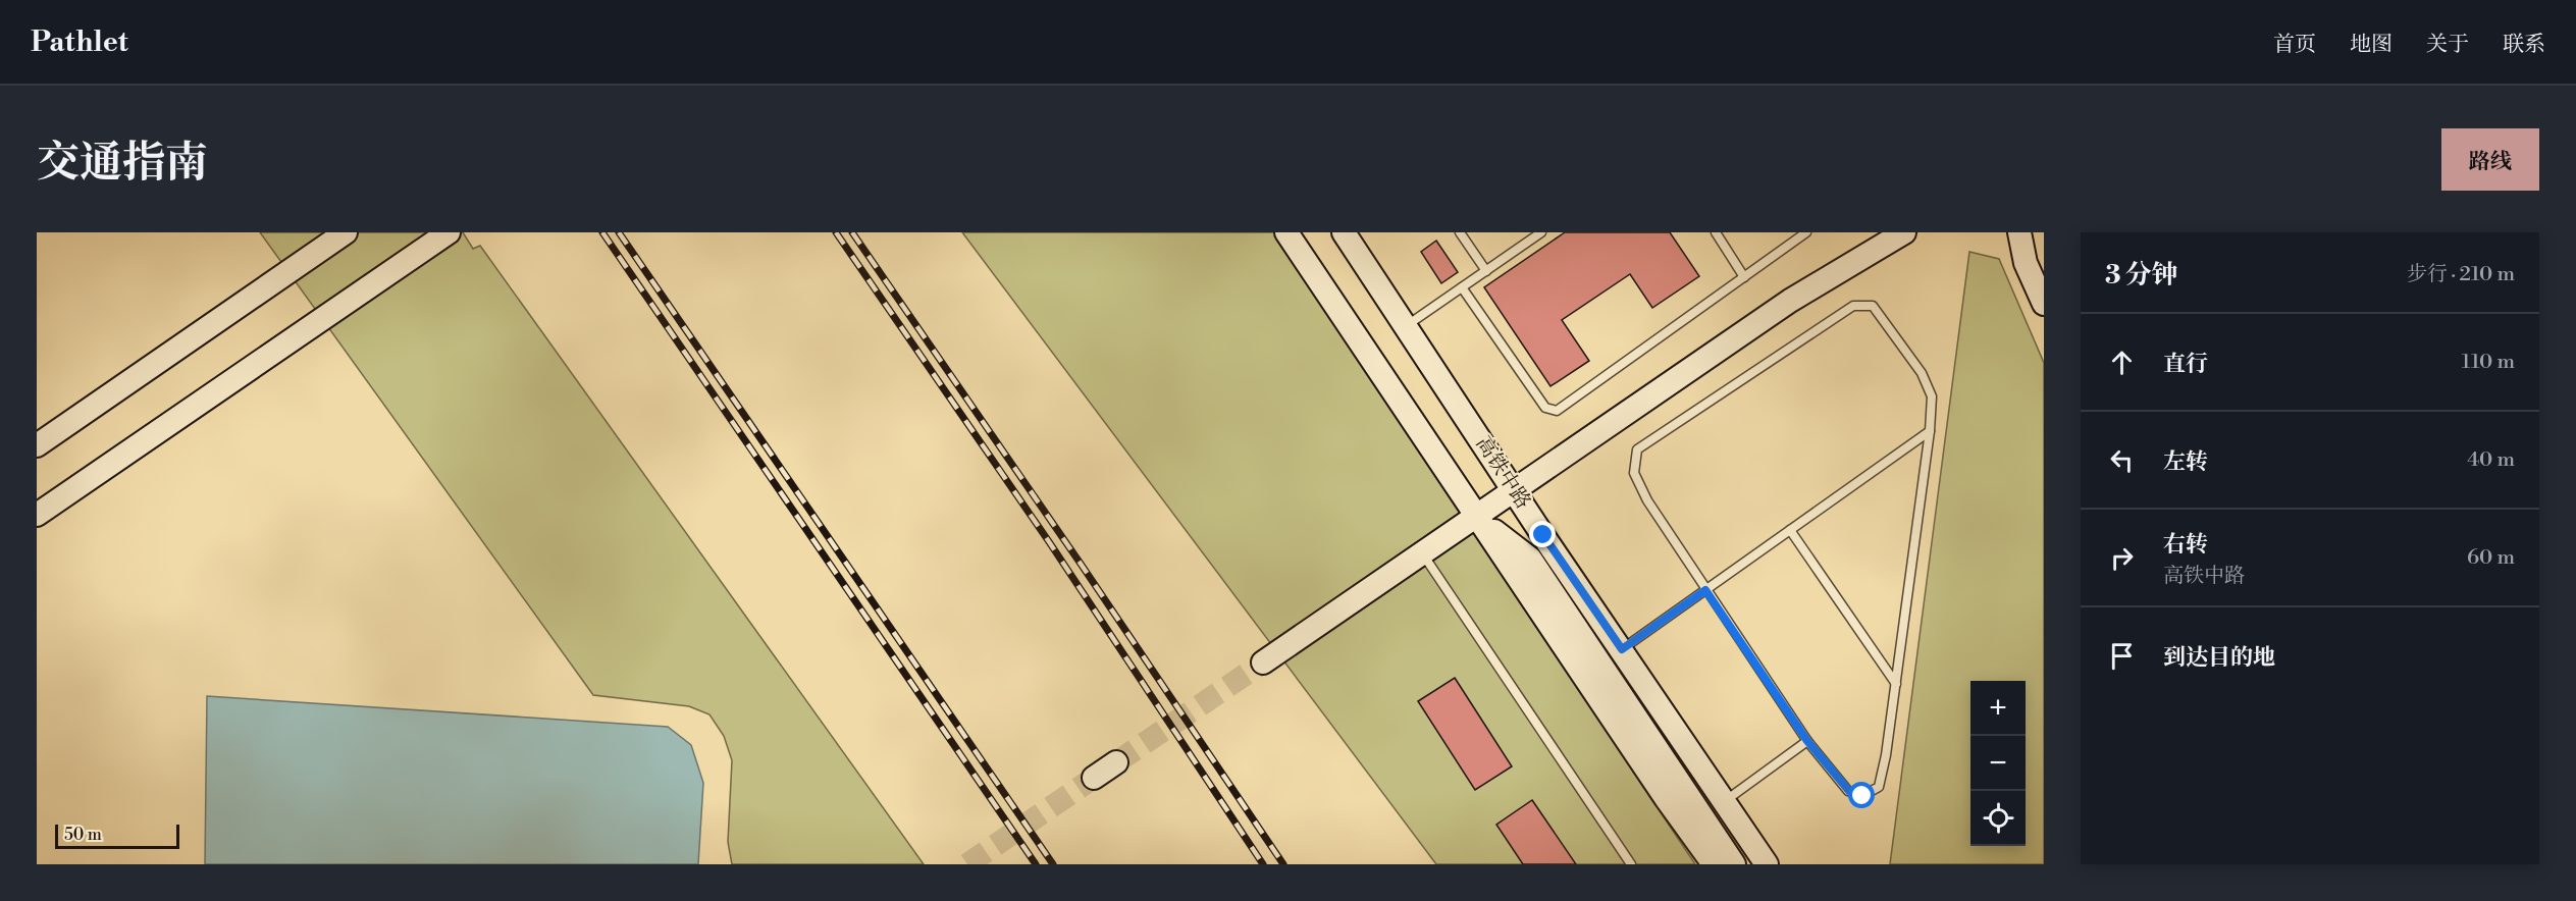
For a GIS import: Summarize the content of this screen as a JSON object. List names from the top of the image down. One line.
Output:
{"streets":{"street":["高铁中路"]},"scale_bar":"50 m","page":{"header":"Pathlet","nav":["首页","地图","关于","联系"],"title":"交通指南","buttons":"路线","heading":["3 分钟","步行 · 210 m"],"list":[["直行","110 m"],["左转","40 m"],["右转","高铁中路","60 m"],"到达目的地"],"map_buttons":["+","−"],"scale":"50 m"}}
